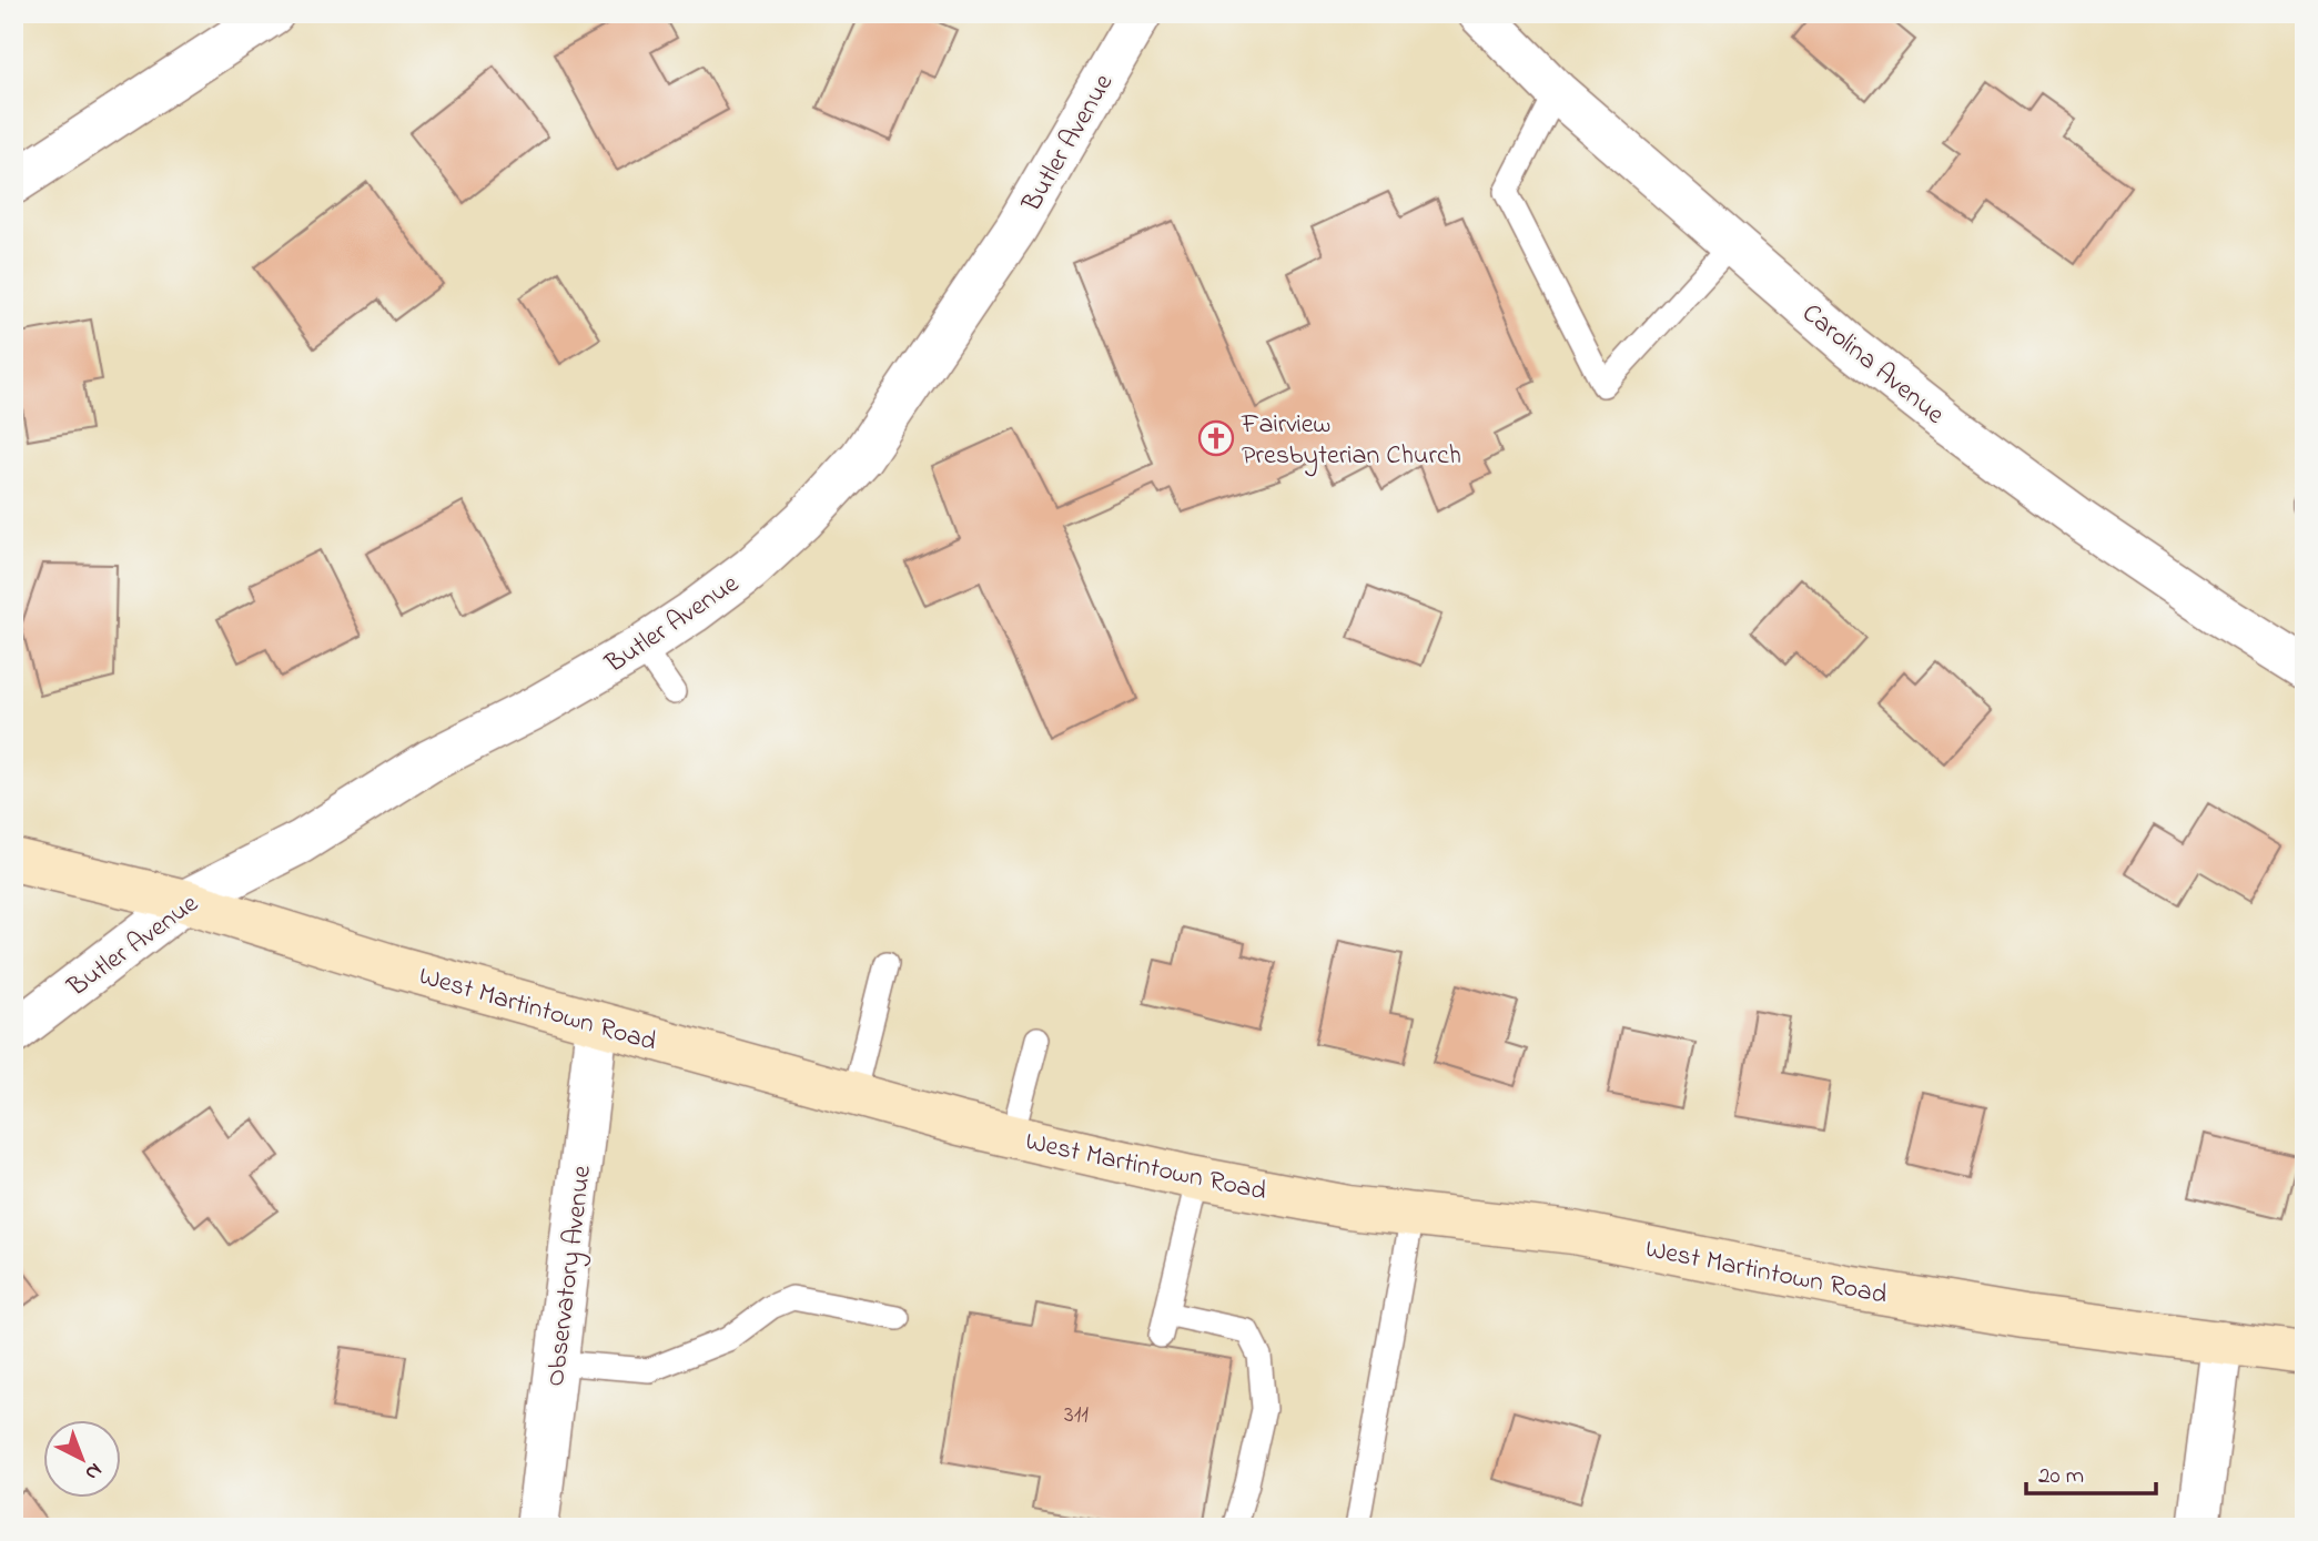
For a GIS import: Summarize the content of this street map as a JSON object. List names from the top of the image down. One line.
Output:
{"streets":{"main road":["West Martintown Road"],"street":["Butler Avenue","Carolina Avenue","Observatory Avenue"]},"crossings":[["Butler Avenue","West Martintown Road"],["West Martintown Road","Observatory Avenue"]],"places":{"church":["Fairview Presbyterian Church"]},"house_numbers":["311"],"scale_bar":"20 m","north":"bottom right"}
